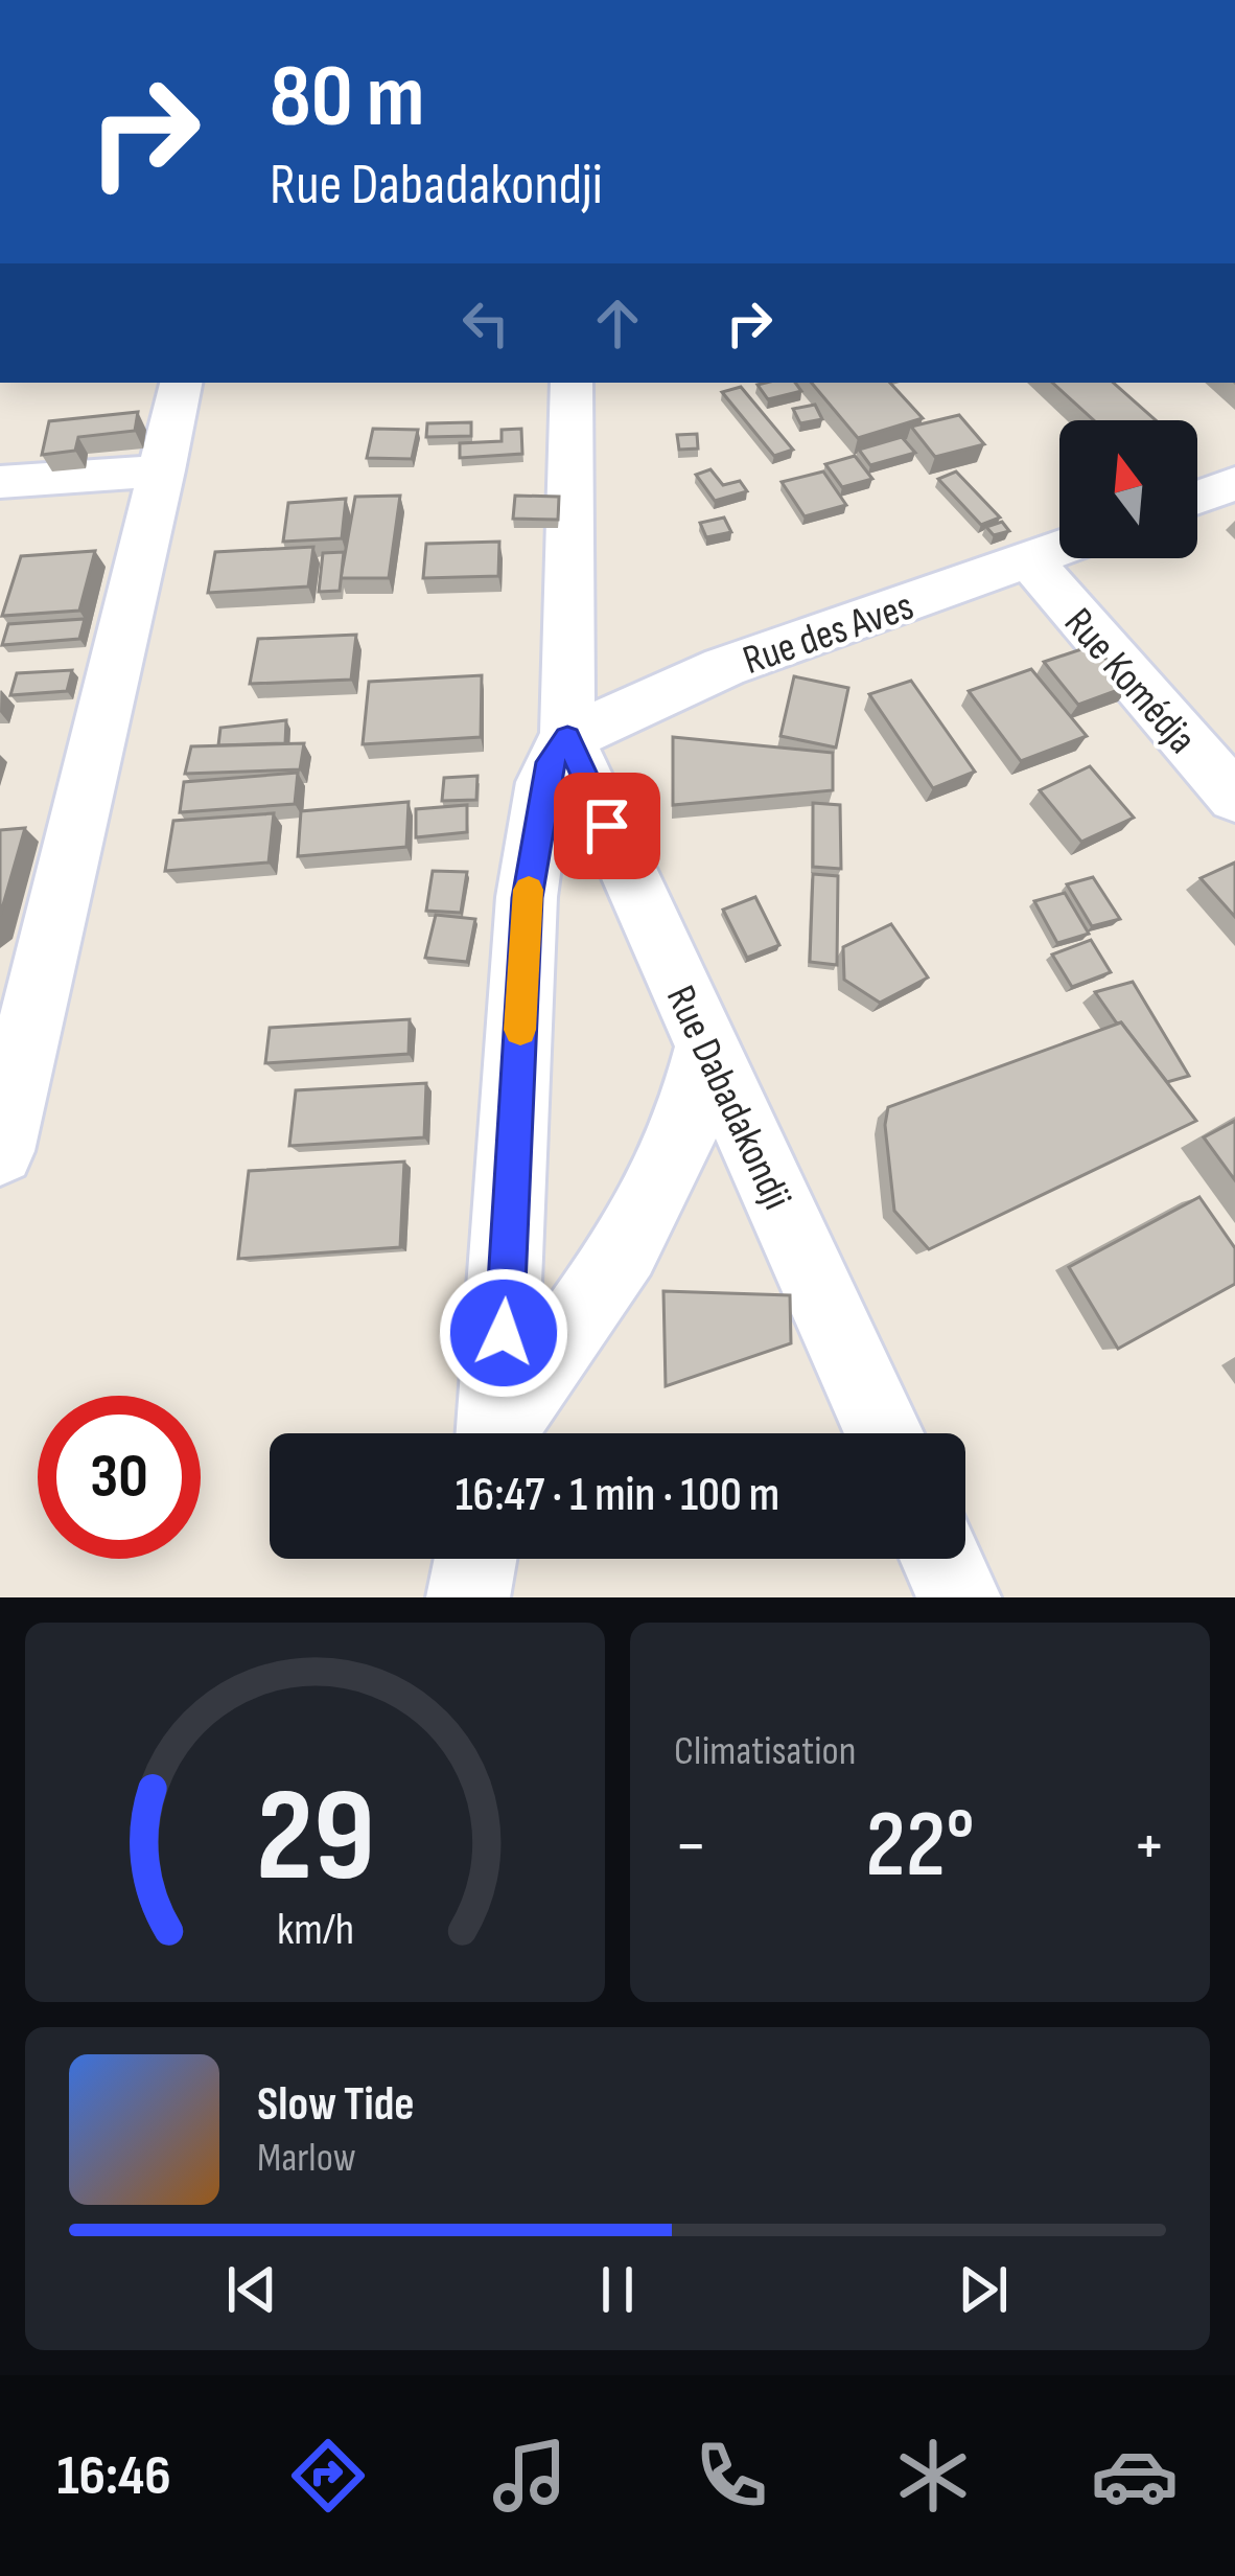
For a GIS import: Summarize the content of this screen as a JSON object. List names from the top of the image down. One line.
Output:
{"streets":{"street":["Rue des Aves","Rue Komédja","Rue Dabadakondji"]},"crossings":[["Rue des Aves","Rue Komédja"],["Rue des Aves","Rue Dabadakondji"]],"north":"top","page":{"turn":["80 m","Rue Dabadakondji"],"limit":"30","trip":"16:47 · 1 min · 100 m","tile":"Climatisation","heat":["−","22°","+"],"song":["Slow Tide","Marlow"],"tabs":"16:46","gauge":["29","km/h"]}}
